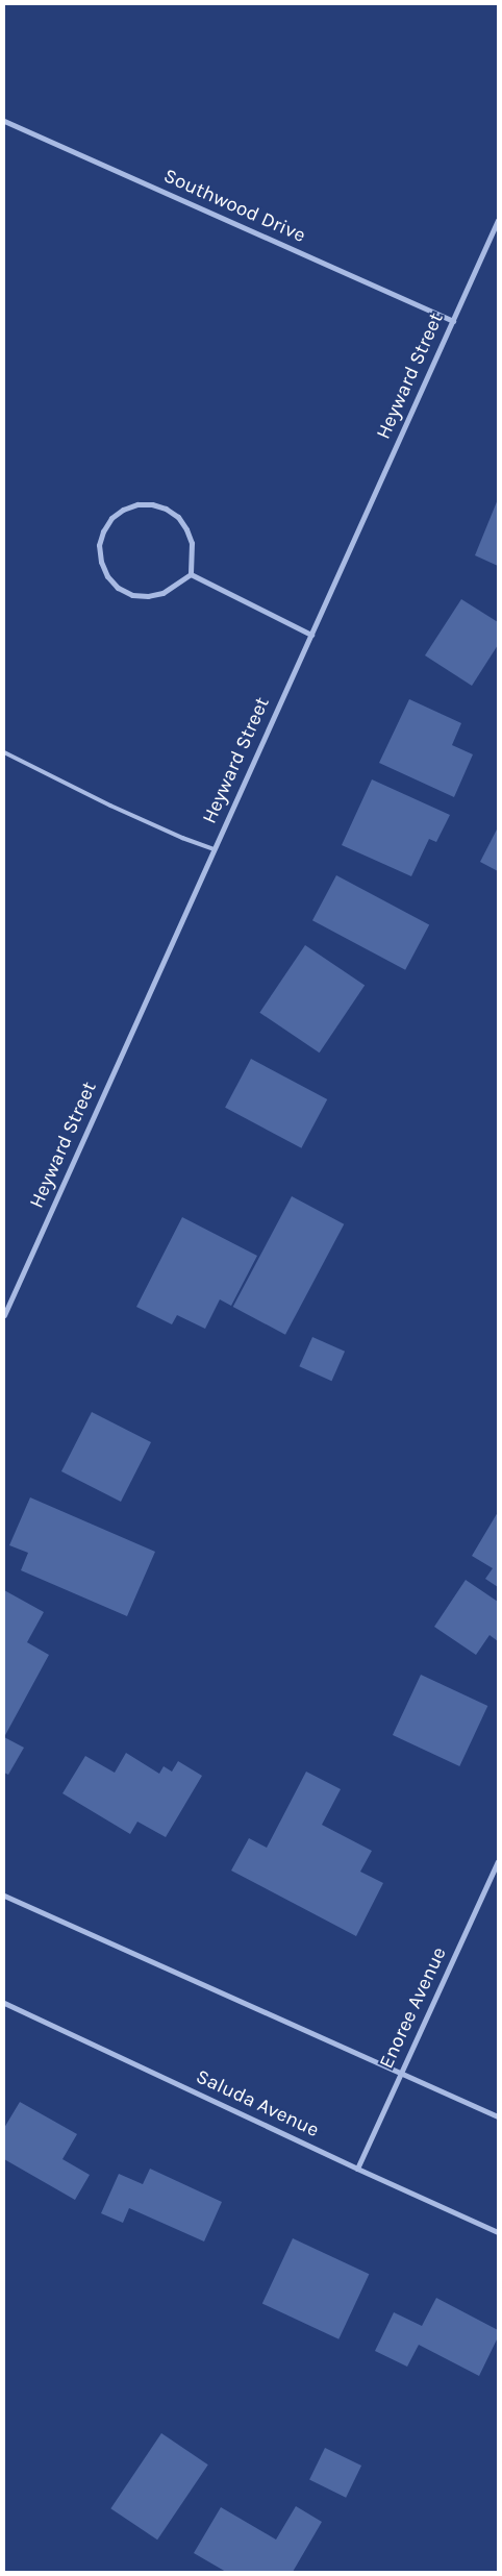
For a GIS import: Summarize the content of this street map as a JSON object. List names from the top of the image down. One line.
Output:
{"streets":{"street":["Southwood Drive","Heyward Street","Enoree Avenue","Saluda Avenue"]},"crossings":[["Southwood Drive","Heyward Street"],["Enoree Avenue","Saluda Avenue"]]}
